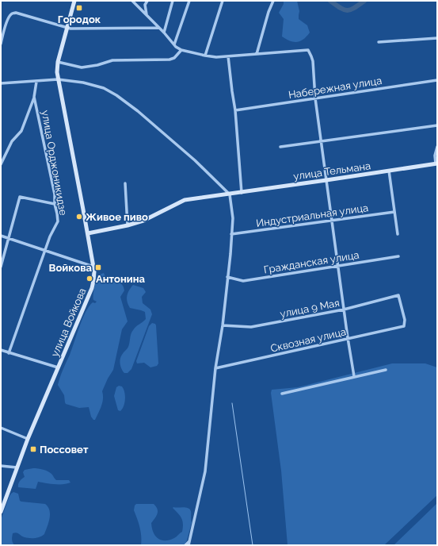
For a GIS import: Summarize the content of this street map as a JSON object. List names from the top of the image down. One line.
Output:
{"streets":{"street":["Набережная улица","улица Орджоникидзе","улица Тельмана","Индустриальная улица","Гражданская улица","улица 9 Мая","улица Войкова","Сквозная улица"]},"crossings":[["улица Тельмана","улица Войкова"],["улица 9 Мая","Сквозная улица"]],"places":{"transit":["Городок","Войкова","Поссовет"],"other":["Живое пиво","Антонина"]}}
